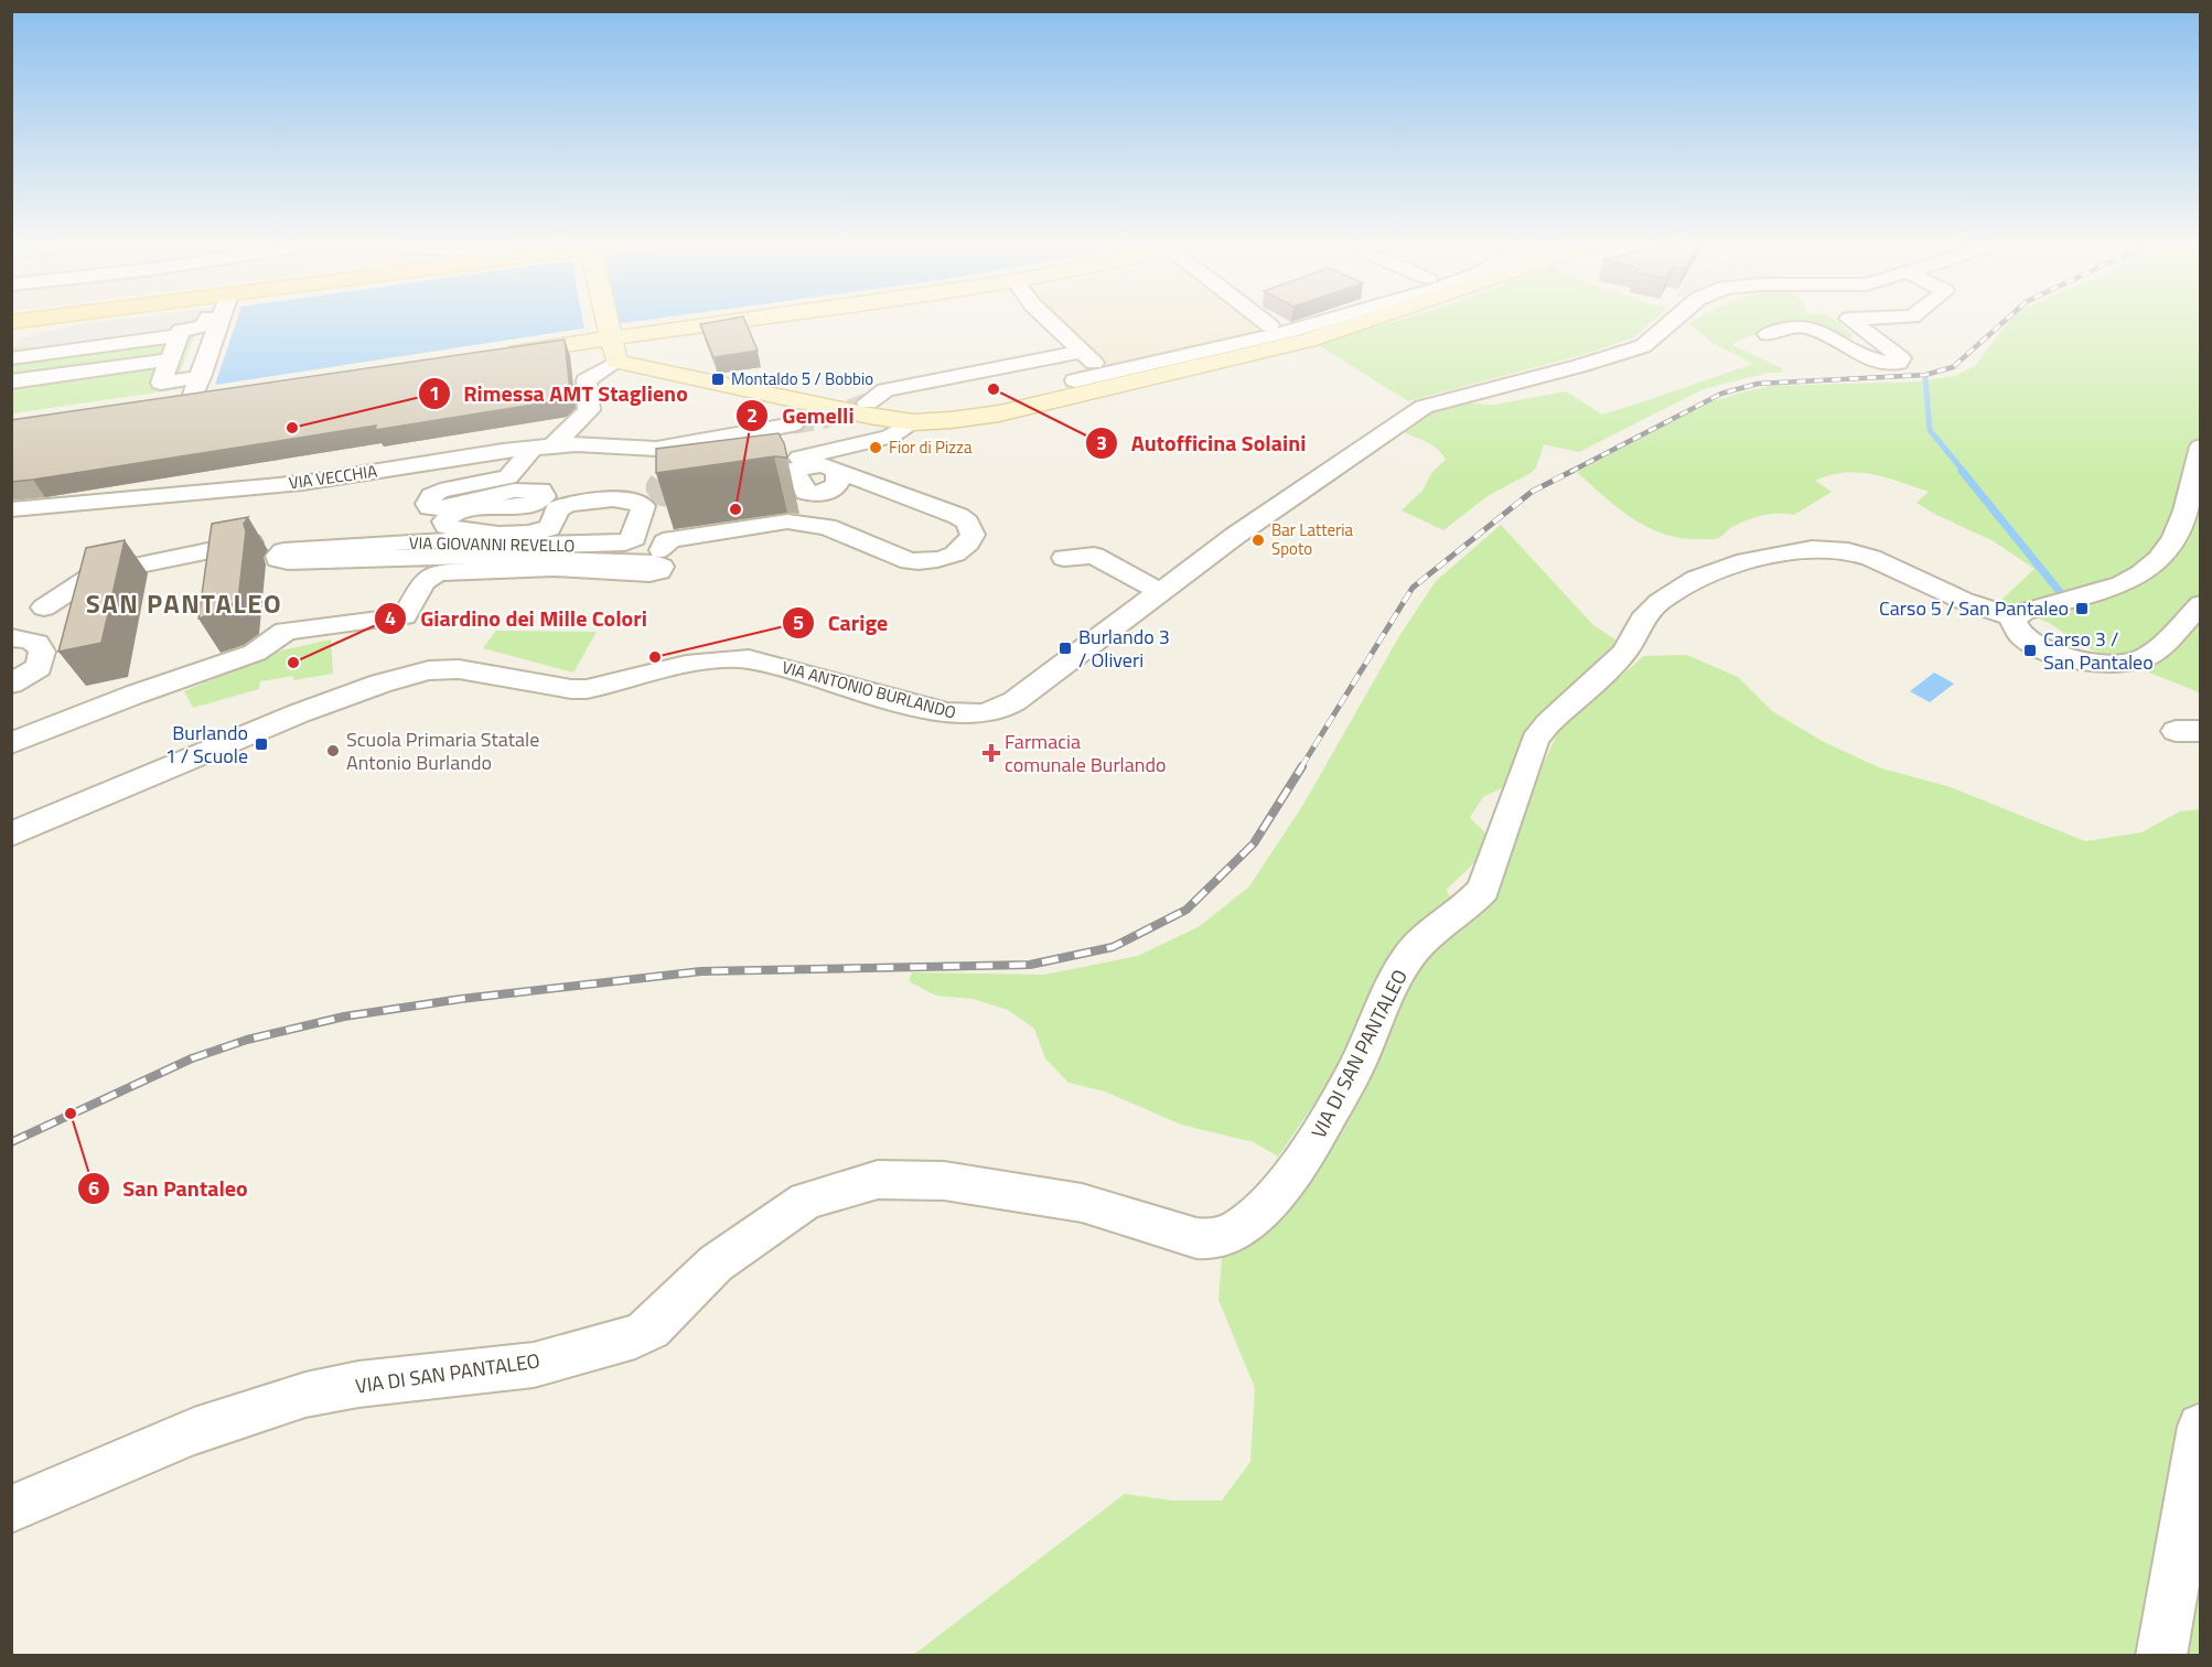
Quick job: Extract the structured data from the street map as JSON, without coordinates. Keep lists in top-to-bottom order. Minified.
{"streets":{"street":["VIA VECCHIA","VIA GIOVANNI REVELLO","VIA ANTONIO BURLANDO","VIA DI SAN PANTALEO"]},"crossings":[["VIA VECCHIA","VIA GIOVANNI REVELLO"]],"districts":["SAN PANTALEO"],"places":{"transit":["Montaldo 5 / Bobbio","Carso 5 / San Pantaleo","Burlando 3 / Oliveri","Carso 3 / San Pantaleo","Burlando 1 / Scuole"],"other":["Autofficina Solaini","Rimessa AMT Staglieno","Fior di Pizza","Gemelli","Bar Latteria Spoto","Carige","Giardino dei Mille Colori","Scuola Primaria Statale Antonio Burlando","San Pantaleo"],"health":["Farmacia comunale Burlando"]}}
